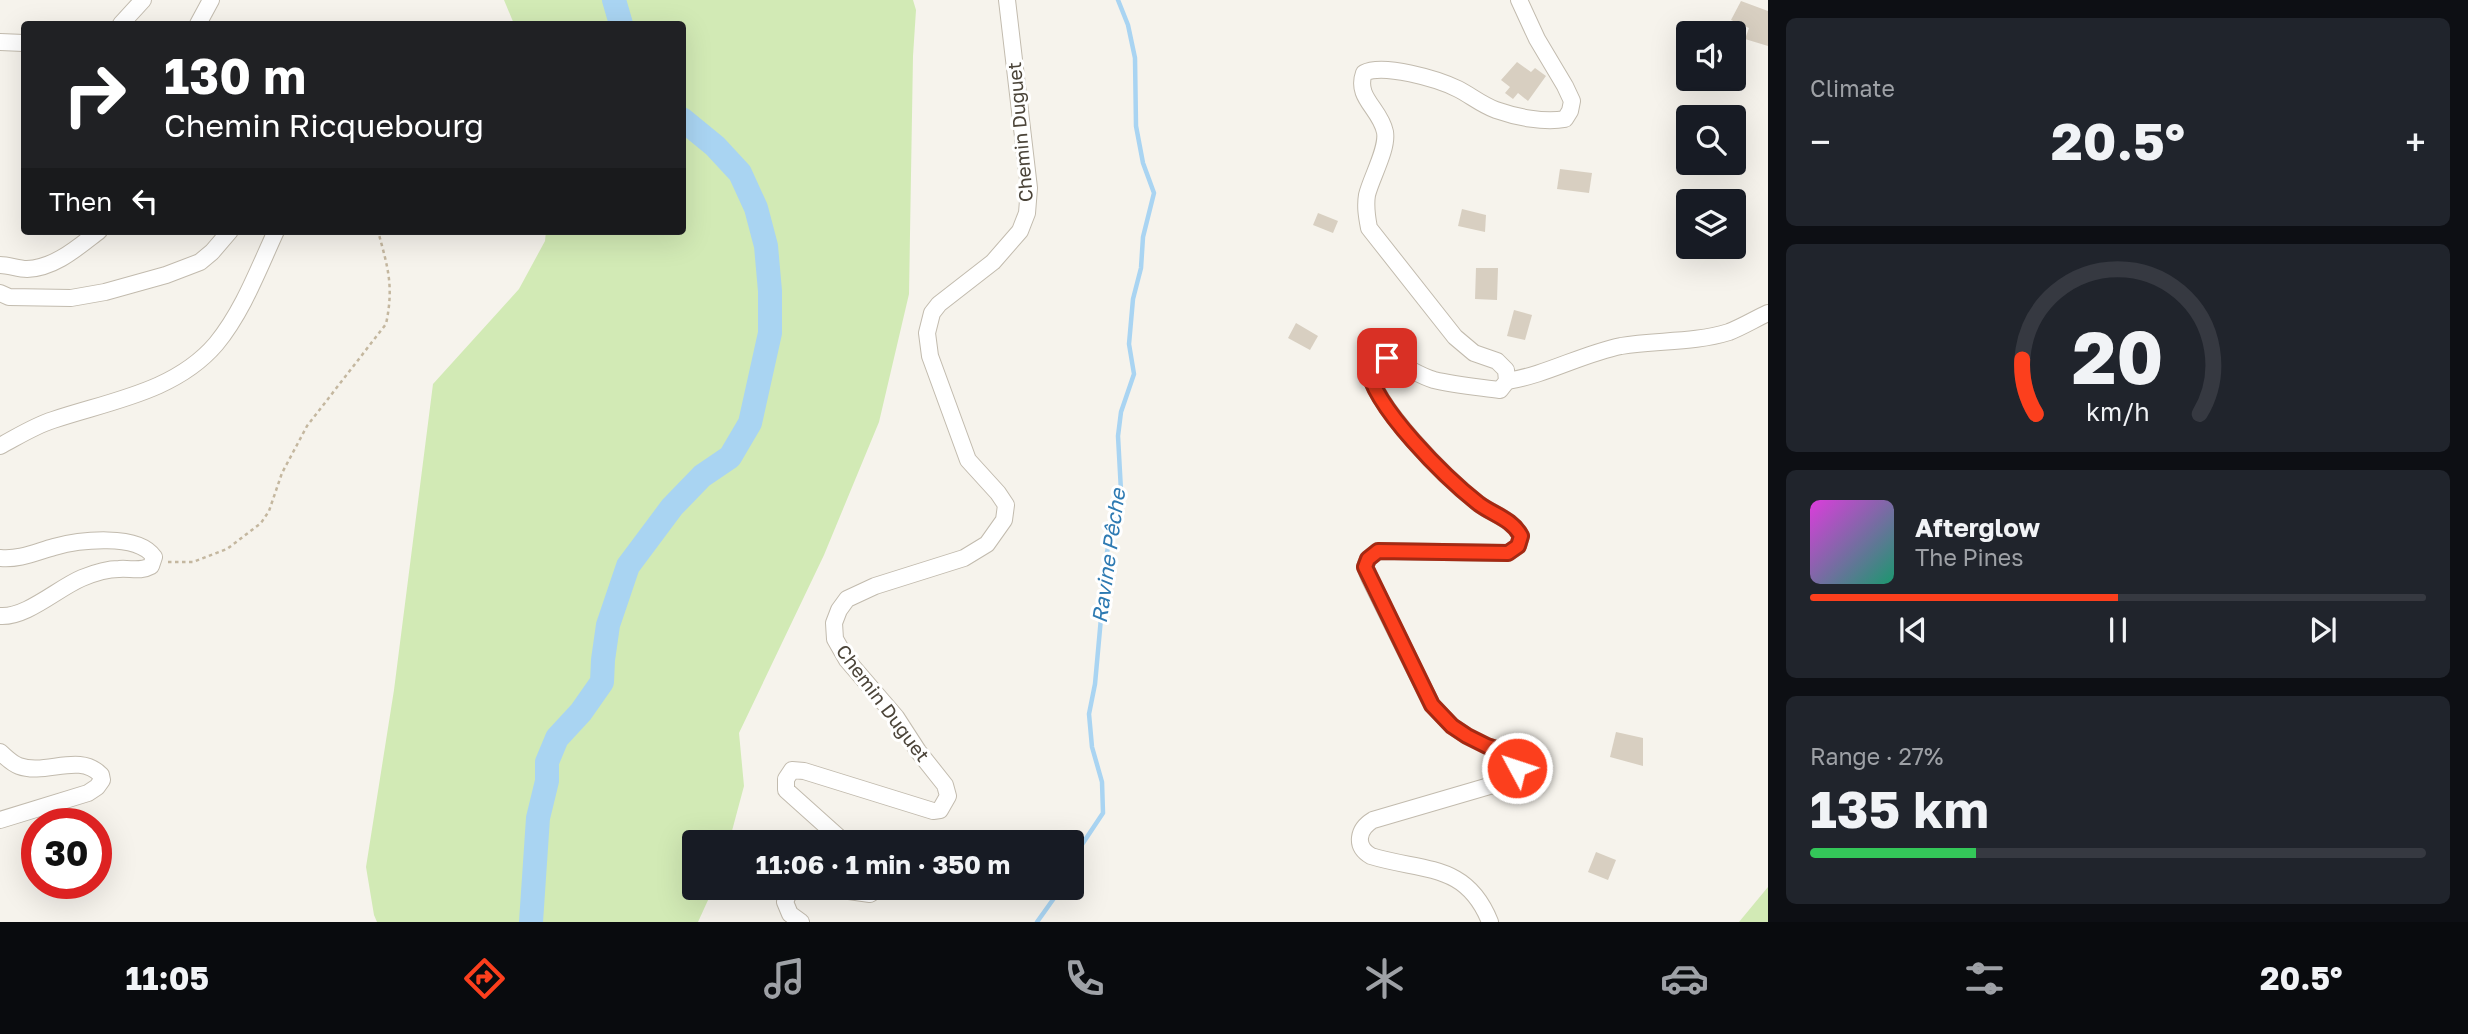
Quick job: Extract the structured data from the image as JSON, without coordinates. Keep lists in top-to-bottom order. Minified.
{"streets":{"street":["Chemin Duguet"]},"water":["Ravine Pêche"],"page":{"tile":["Climate",["Range · 27%","135 km"]],"turn":["130 m","Chemin Ricquebourg"],"heat":["−","20.5°","+"],"then":"Then","song":["Afterglow","The Pines"],"limit":"30","trip":"11:06 · 1 min · 350 m","tabs":["11:05","20.5°"],"gauge":["20","km/h"]}}
